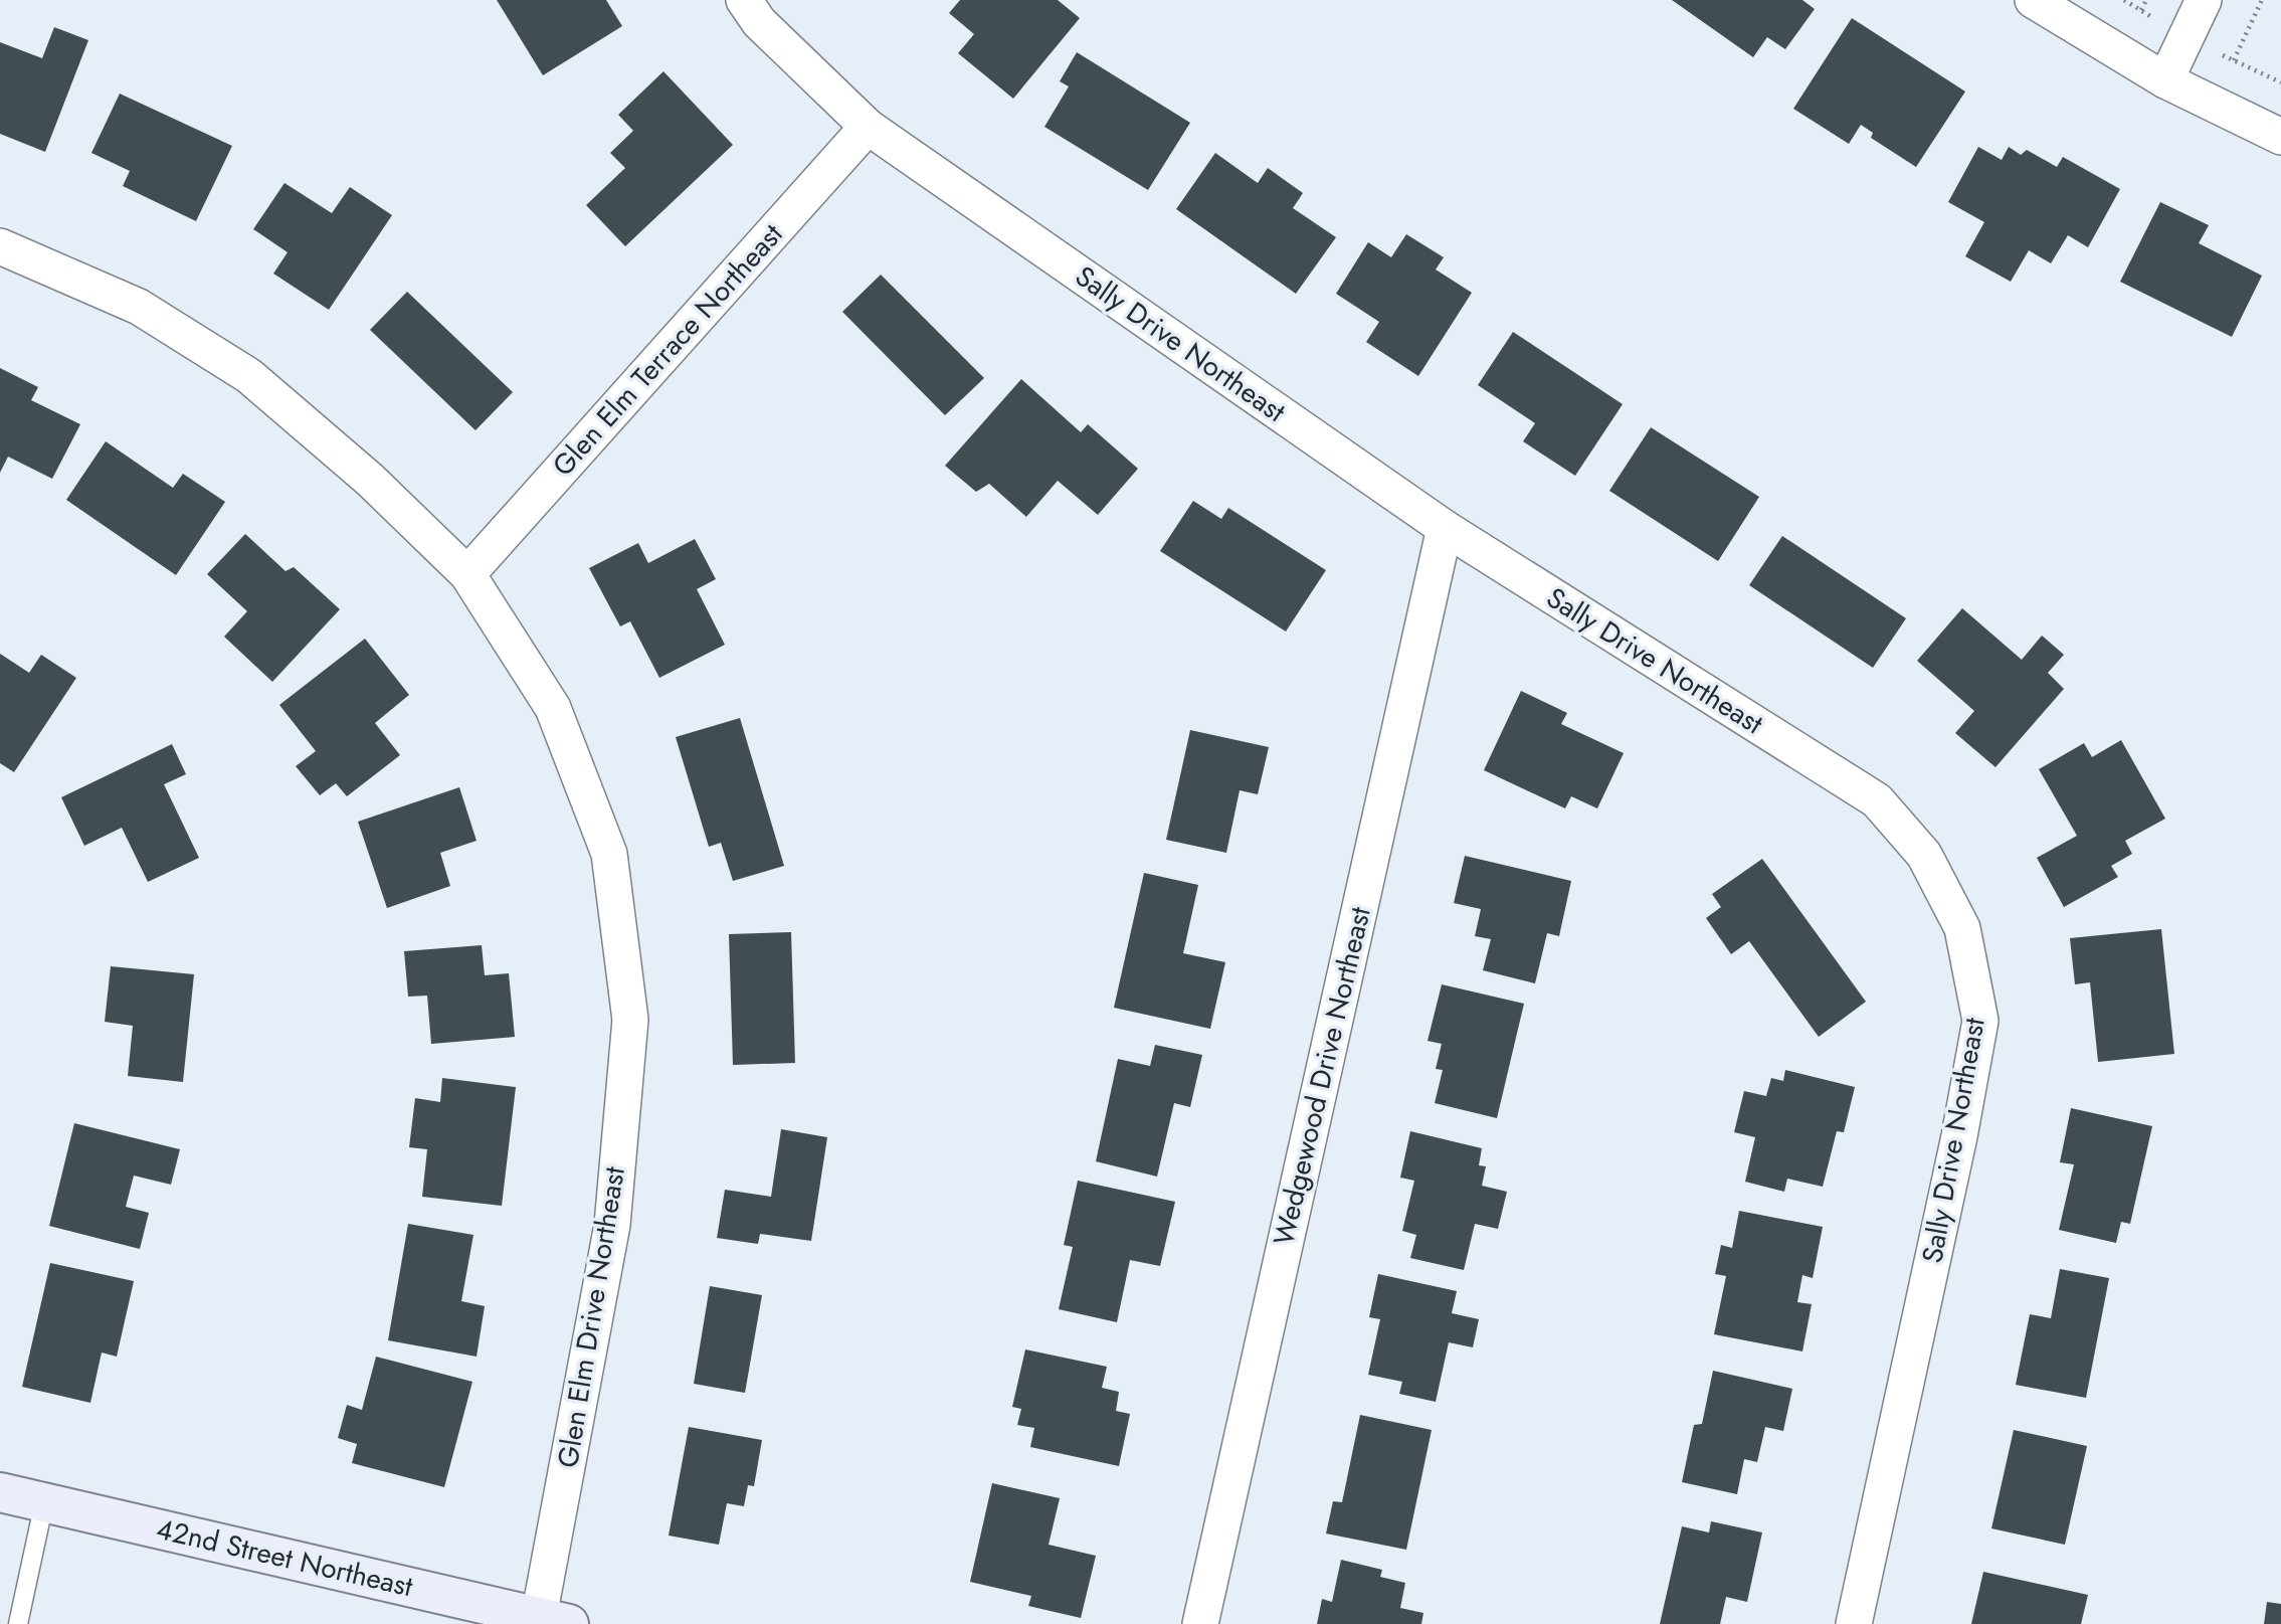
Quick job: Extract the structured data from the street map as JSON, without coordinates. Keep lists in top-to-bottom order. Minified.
{"streets":{"main road":["42nd Street Northeast"],"street":["Sally Drive Northeast","Glen Elm Terrace Northeast","Wedgewood Drive Northeast","Glen Elm Drive Northeast"]},"crossings":[["Sally Drive Northeast","Glen Elm Terrace Northeast"],["Sally Drive Northeast","Wedgewood Drive Northeast"],["Glen Elm Terrace Northeast","Glen Elm Drive Northeast"],["Glen Elm Drive Northeast","42nd Street Northeast"]]}
